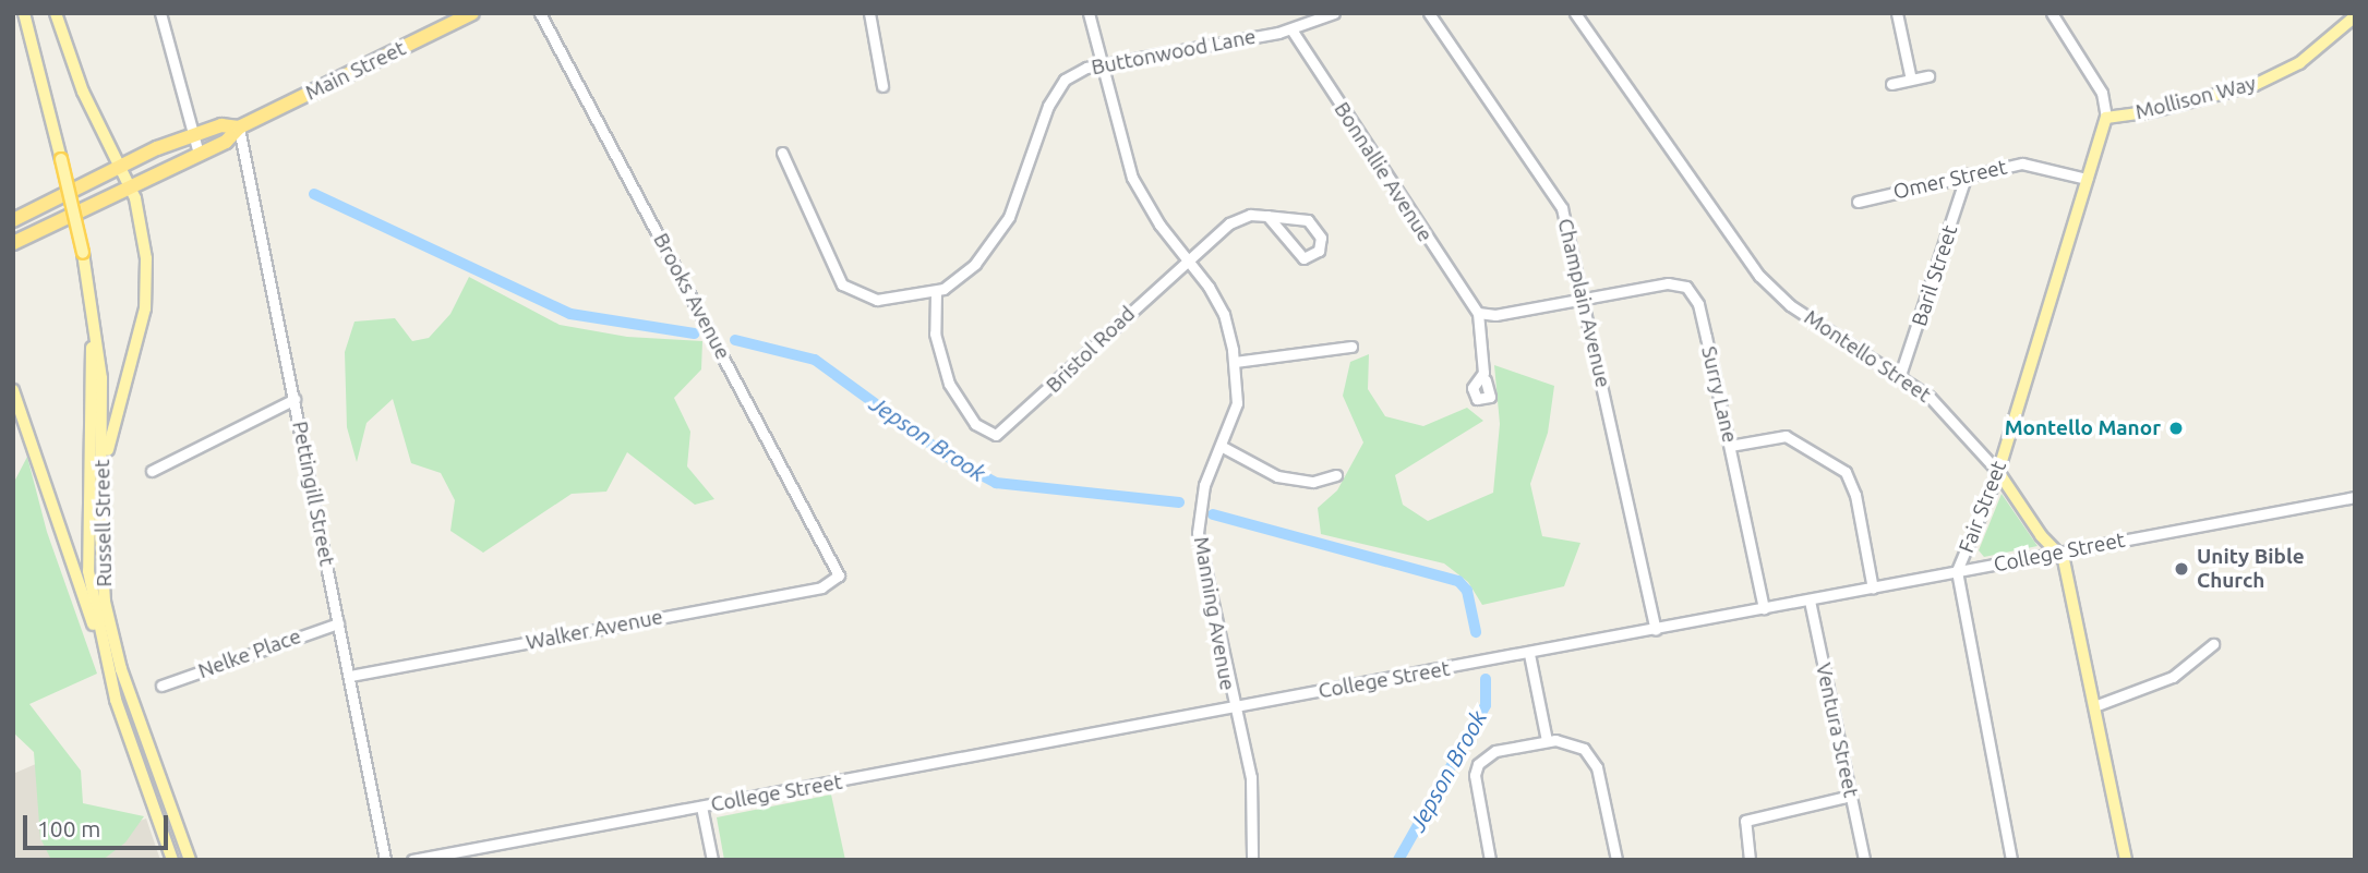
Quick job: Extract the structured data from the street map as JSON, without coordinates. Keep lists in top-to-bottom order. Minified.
{"streets":{"highway":["Main Street"],"main road":["Mollison Way","Montello Street","Fair Street","Russell Street"],"street":["Buttonwood Lane","Bonnallie Avenue","Omer Street","Baril Street","Brooks Avenue","Champlain Avenue","Bristol Road","Surry Lane","Pettingill Street","College Street","Manning Avenue","Walker Avenue","Nelke Place","Ventura Street"]},"crossings":[["Buttonwood Lane","Bonnallie Avenue"],["Buttonwood Lane","Bristol Road"],["Buttonwood Lane","Manning Avenue"],["Main Street","Pettingill Street"],["Mollison Way","Fair Street"],["Omer Street","Baril Street"],["Omer Street","Fair Street"],["Baril Street","Montello Street"],["Brooks Avenue","Walker Avenue"],["Champlain Avenue","Surry Lane"],["Champlain Avenue","College Street"],["Bristol Road","Manning Avenue"],["Montello Street","Fair Street"],["Montello Street","College Street"],["Surry Lane","College Street"],["Pettingill Street","Walker Avenue"],["Pettingill Street","Nelke Place"],["Fair Street","College Street"],["College Street","Manning Avenue"],["College Street","Ventura Street"]],"water":["Jepson Brook"],"places":["Montello Manor","Unity Bible Church"],"scale_bar":"100 m"}
